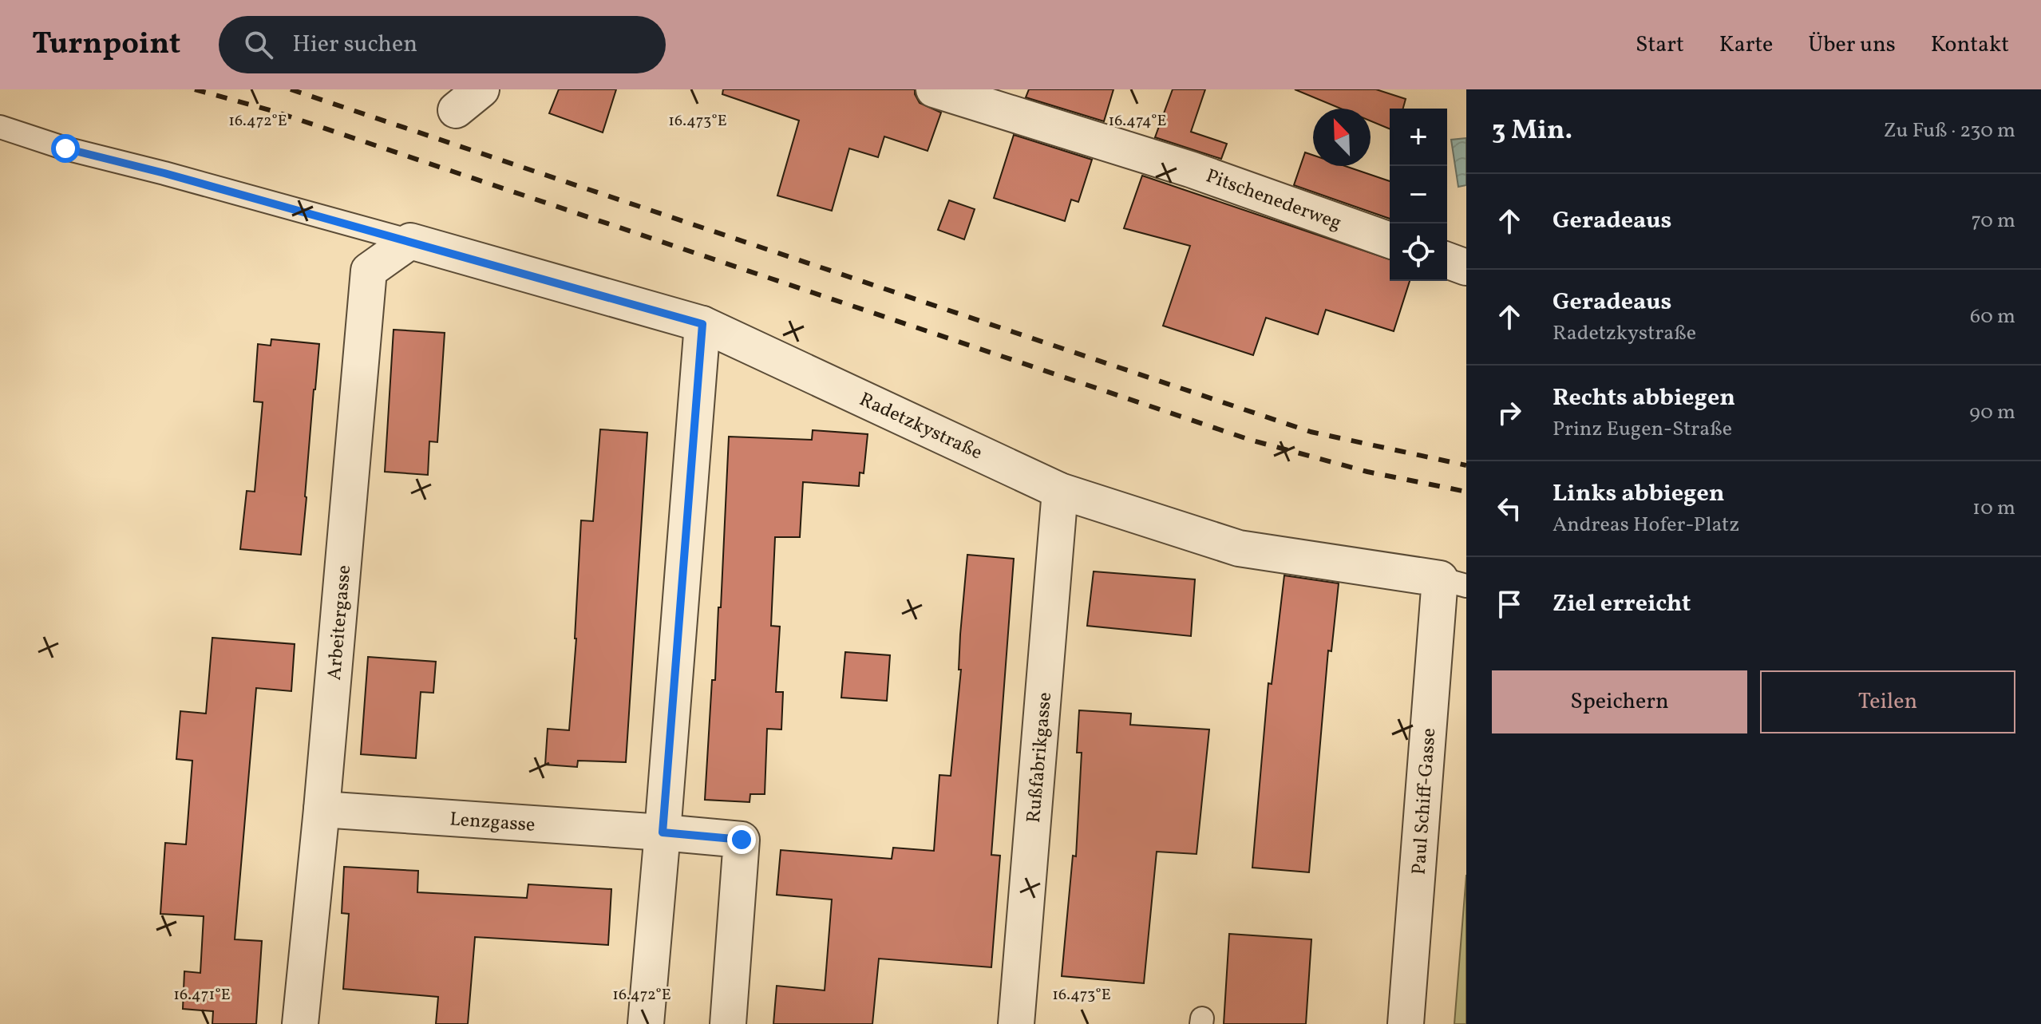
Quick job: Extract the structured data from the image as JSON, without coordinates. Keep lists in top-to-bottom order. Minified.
{"streets":{"street":["Pitschenederweg","Radetzkystraße","Arbeitergasse","Rußfabrikgasse","Paul Schiff-Gasse","Lenzgasse"]},"crossings":[["Radetzkystraße","Arbeitergasse"],["Radetzkystraße","Rußfabrikgasse"],["Radetzkystraße","Paul Schiff-Gasse"],["Arbeitergasse","Lenzgasse"]],"north":"top left","page":{"header":"Turnpoint","search":"Hier suchen","nav":["Start","Karte","Über uns","Kontakt"],"heading":["3 Min.","Zu Fuß · 230 m"],"map_buttons":["+","−"],"list":[["Geradeaus","70 m"],["Geradeaus","Radetzkystraße","60 m"],["Rechts abbiegen","Prinz Eugen-Straße","90 m"],["Links abbiegen","Andreas Hofer-Platz","10 m"],"Ziel erreicht"],"buttons":["Speichern","Teilen"]},"coordinates":["16.472°E","16.473°E","16.474°E","16.471°E"]}
